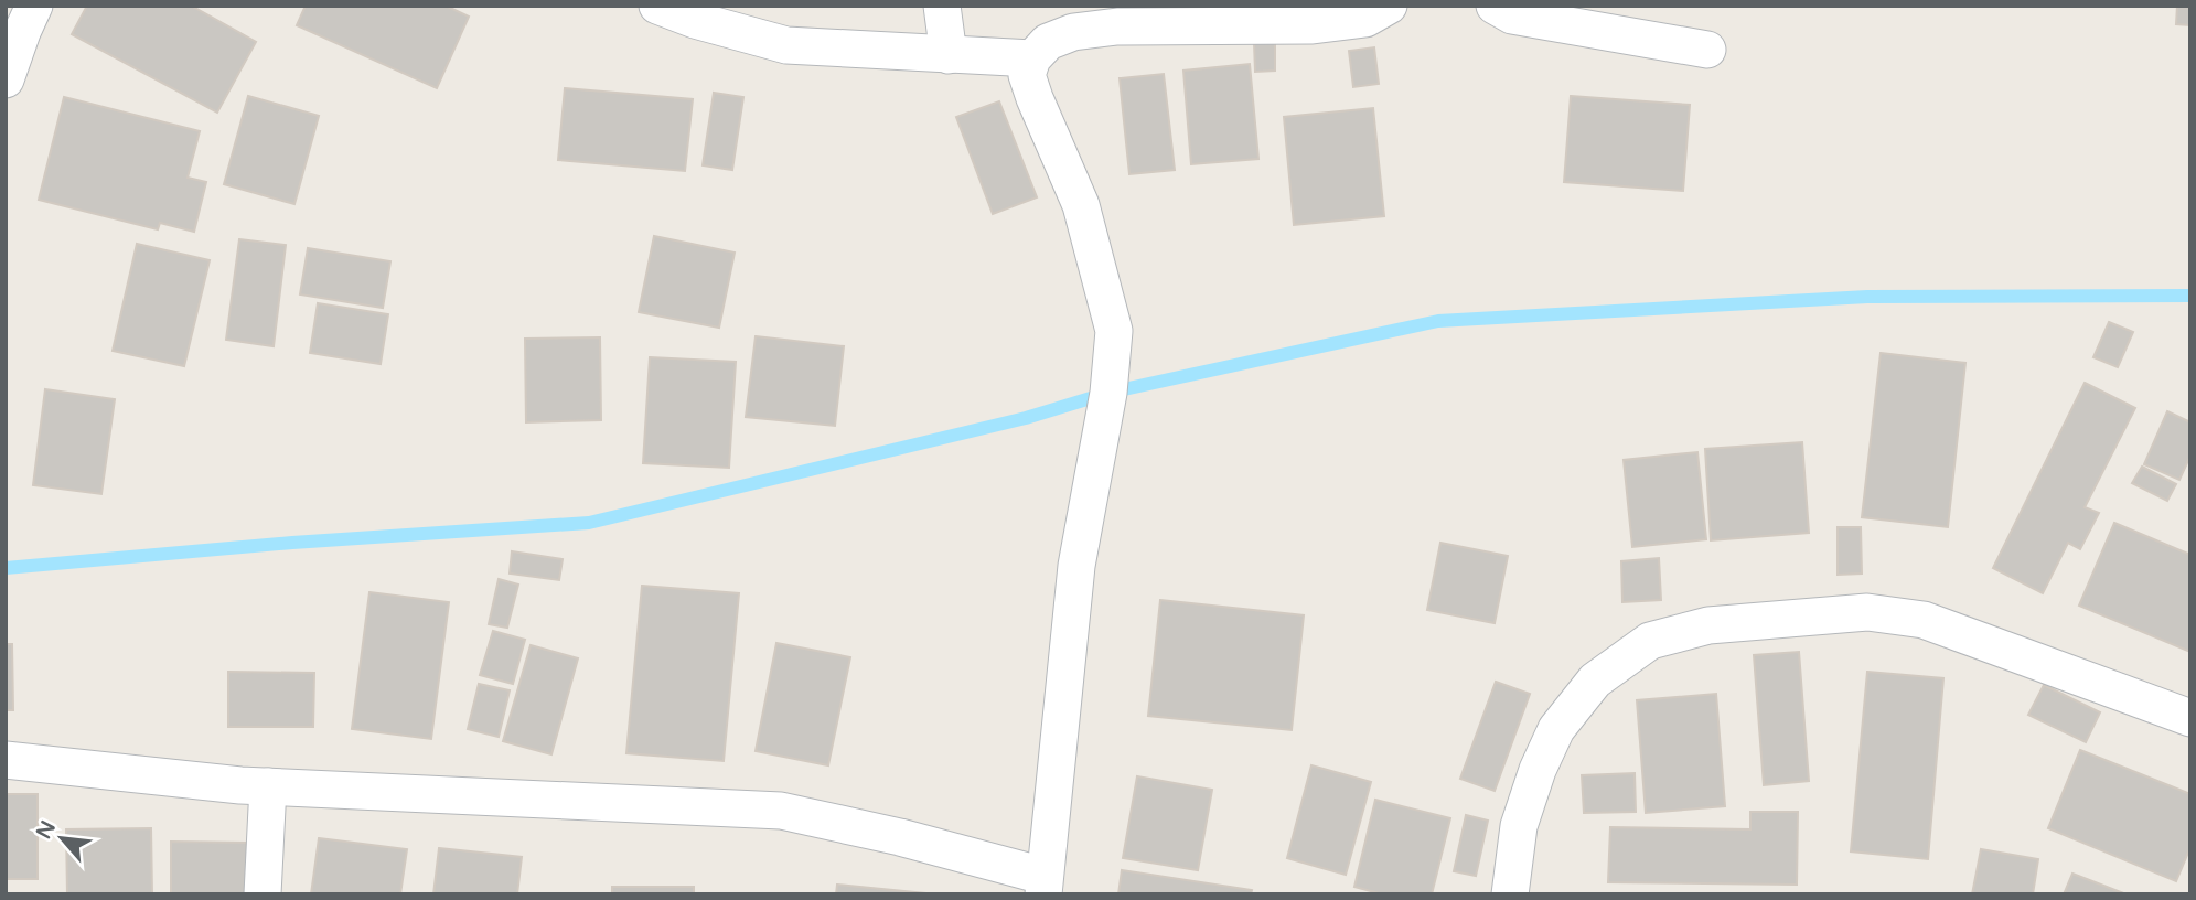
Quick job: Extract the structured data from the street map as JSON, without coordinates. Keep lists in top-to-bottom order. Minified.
{"north":"top left"}
